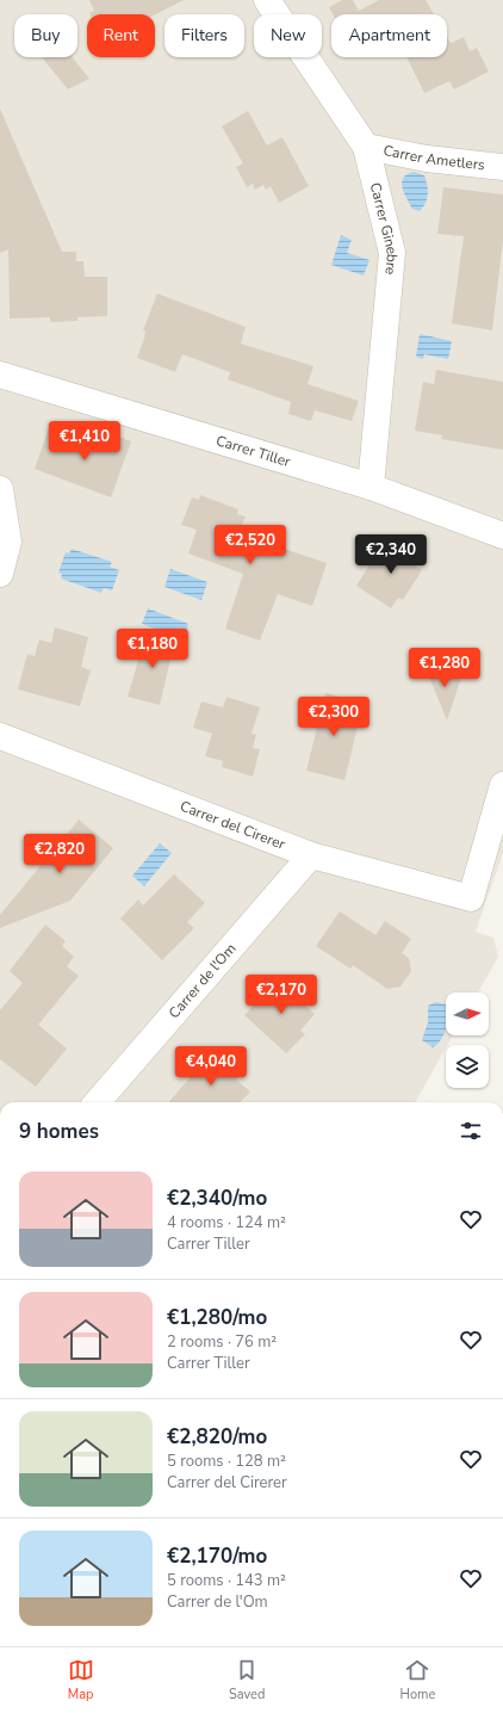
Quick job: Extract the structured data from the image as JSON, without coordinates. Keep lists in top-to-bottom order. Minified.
{"streets":{"street":["Carrer Ametlers","Carrer Ginebre","Carrer Tiller","Carrer del Cirerer","Carrer de l'Om"]},"crossings":[["Carrer Ametlers","Carrer Ginebre"],["Carrer Ginebre","Carrer Tiller"],["Carrer del Cirerer","Carrer de l'Om"]],"north":"right","page":{"chip":["Buy","Rent","Filters","New","Apartment"],"price":["€1,410","€2,520","€2,340","€1,180","€1,280","€2,300","€2,820","€2,170","€4,040"],"heading":"9 homes","list":[{"name":"€2,340/mo","note":"4 rooms · 124 m² · Carrer Tiller"},{"name":"€1,280/mo","note":"2 rooms · 76 m² · Carrer Tiller"},{"name":"€2,820/mo","note":"5 rooms · 128 m² · Carrer del Cirerer"},{"name":"€2,170/mo","note":"5 rooms · 143 m² · Carrer de l'Om"}],"tabs":["Map","Saved","Home"]}}
